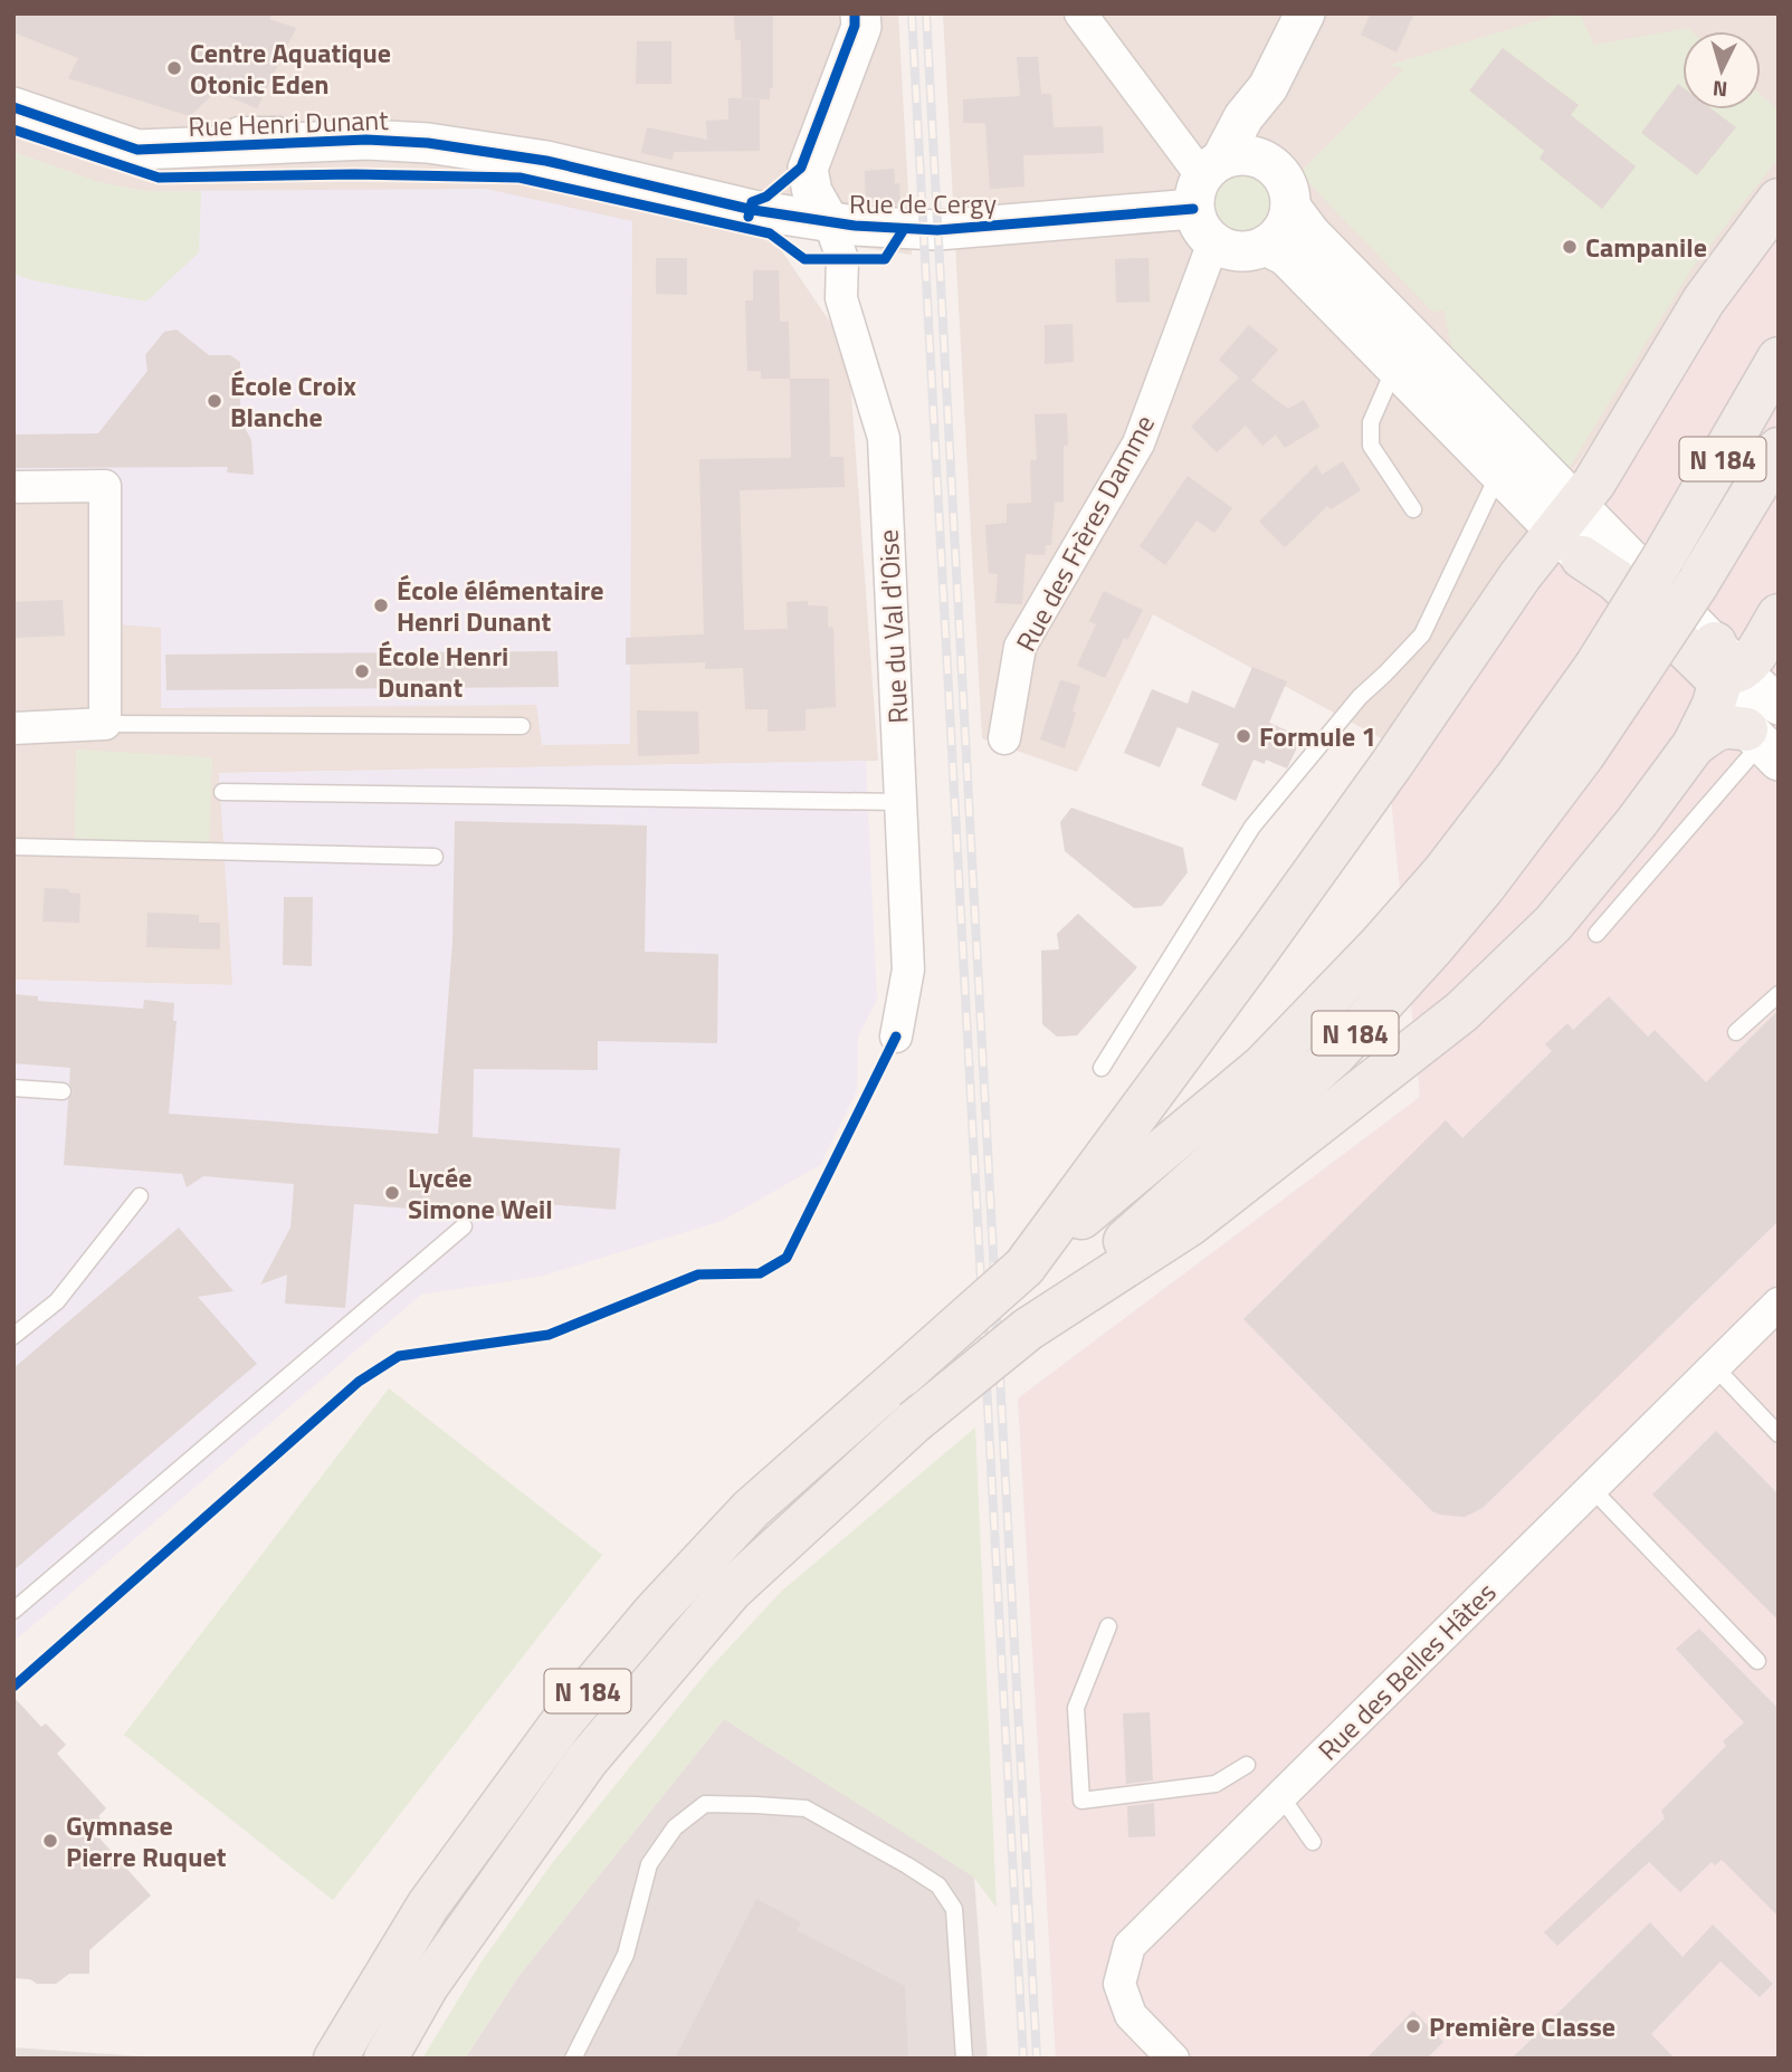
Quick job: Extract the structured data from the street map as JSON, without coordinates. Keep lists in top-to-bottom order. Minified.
{"streets":{"main road":["N 184"],"street":["Rue Henri Dunant","Rue de Cergy","Rue des Frères Damme","Rue du Val d'Oise","Rue des Belles Hâtes"]},"crossings":[["Rue Henri Dunant","Rue de Cergy"],["Rue Henri Dunant","Rue du Val d'Oise"],["Rue de Cergy","Rue des Frères Damme"],["Rue de Cergy","Rue du Val d'Oise"]],"places":["Centre Aquatique Otonic Eden","Campanile","École Croix Blanche","École élémentaire Henri Dunant","École Henri Dunant","Formule 1","Lycée Simone Weil","Gymnase Pierre Ruquet","Première Classe"],"north":"bottom"}
